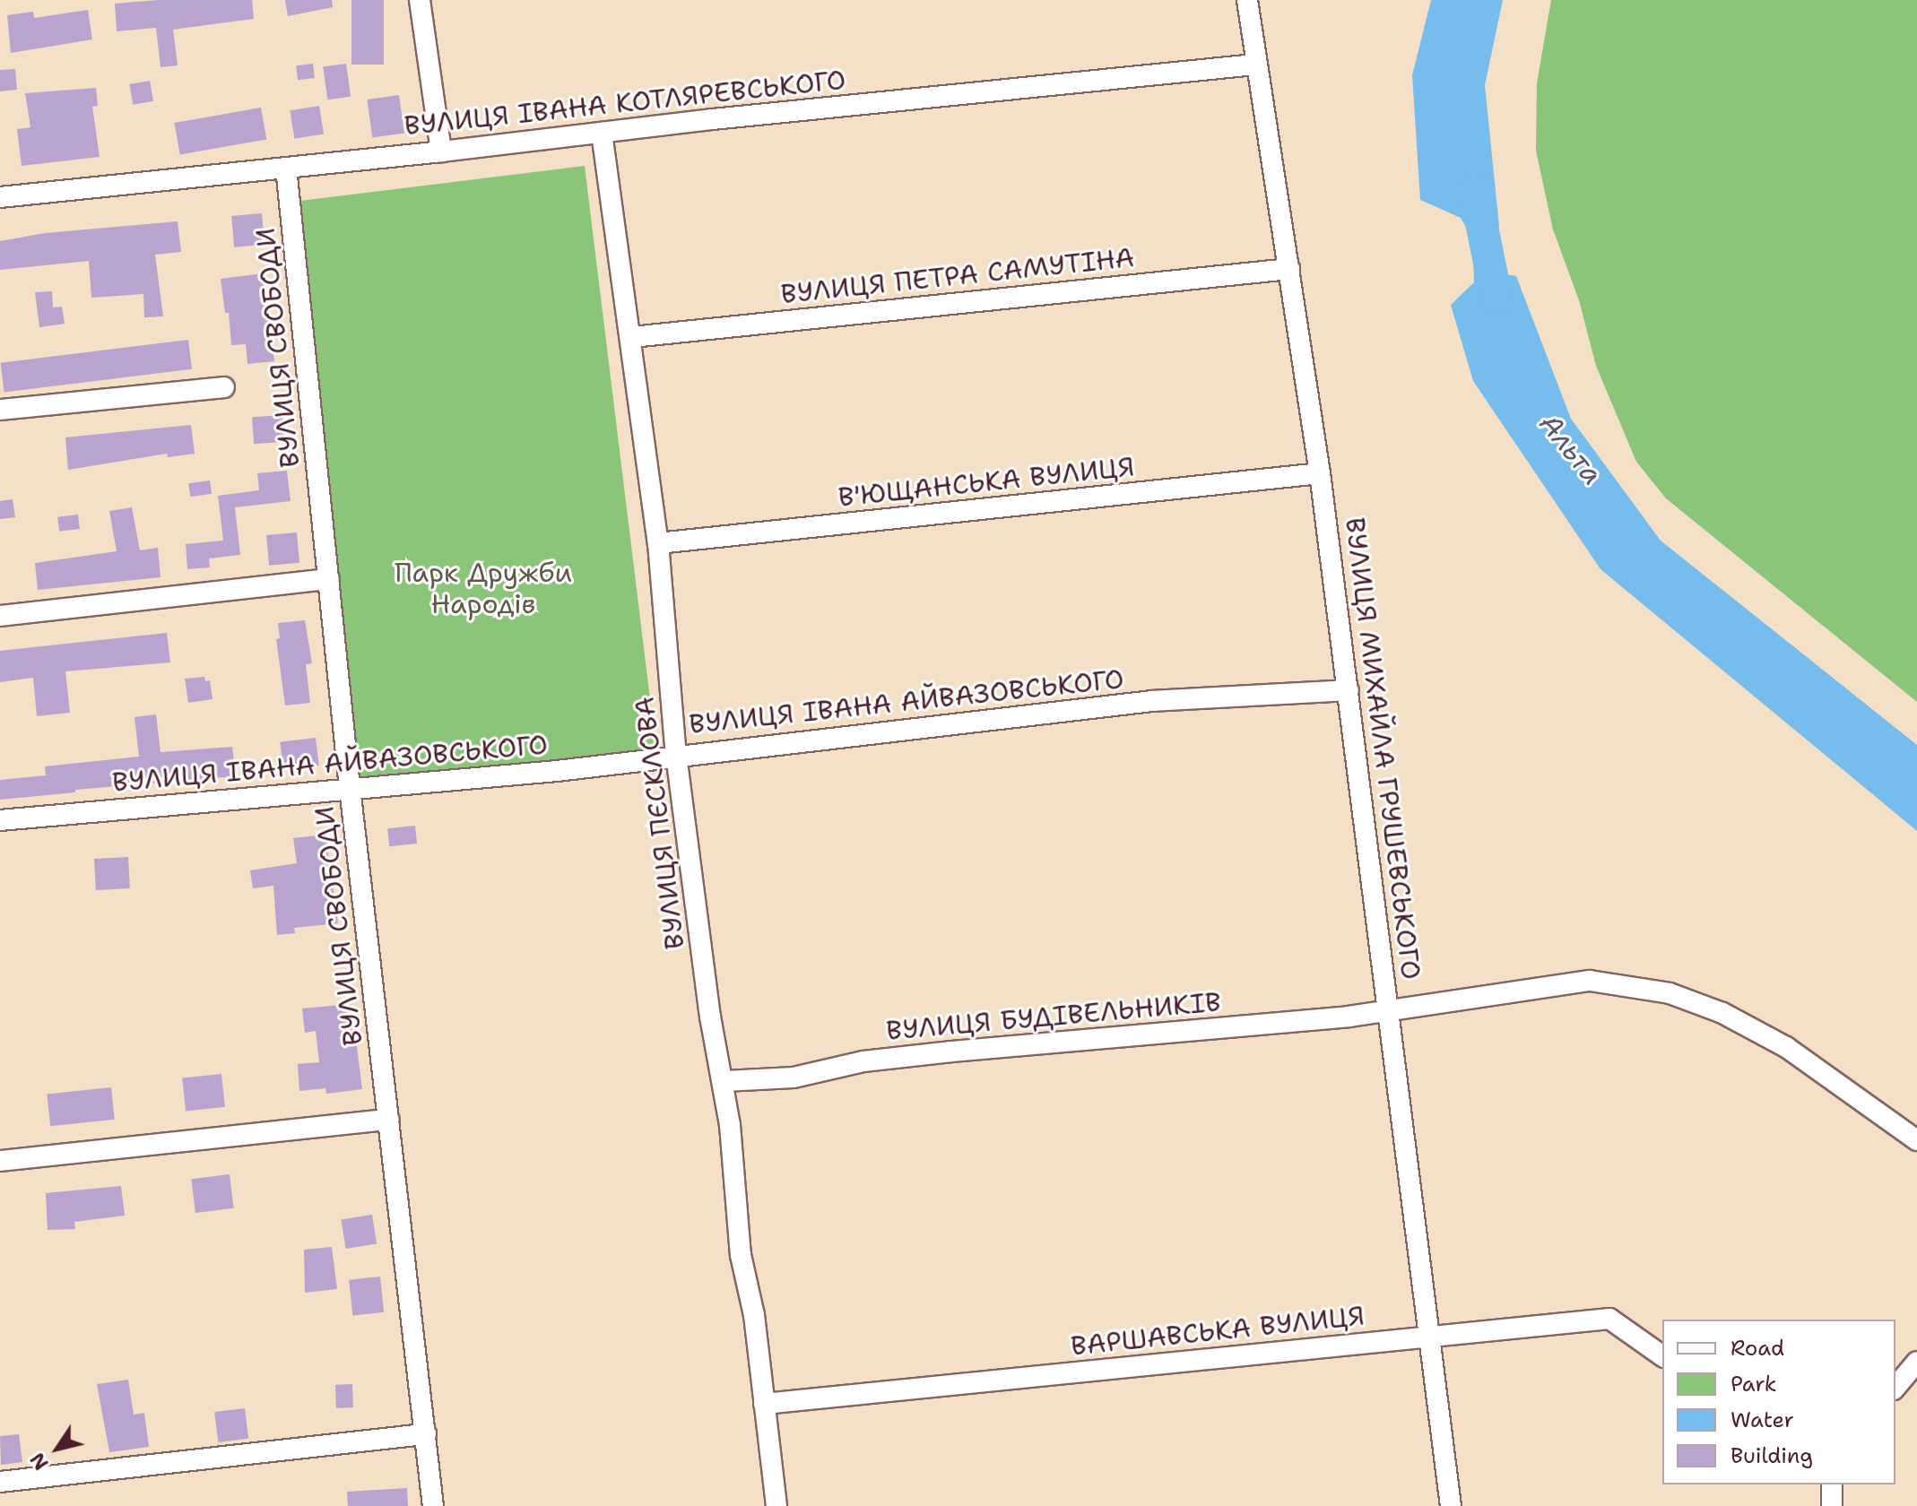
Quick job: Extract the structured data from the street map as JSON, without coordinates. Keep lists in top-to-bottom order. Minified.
{"streets":{"street":["ВУЛИЦЯ ІВАНА КОТЛЯРЕВСЬКОГО","ВУЛИЦЯ ПЕТРА САМУТІНА","ВУЛИЦЯ СВОБОДИ","В'ЮЩАНСЬКА ВУЛИЦЯ","ВУЛИЦЯ ІВАНА АЙВАЗОВСЬКОГО","ВУЛИЦЯ МИХАЙЛА ГРУШЕВСЬКОГО","ВУЛИЦЯ ПЄСКЛОВА","ВУЛИЦЯ БУДІВЕЛЬНИКІВ","ВАРШАВСЬКА ВУЛИЦЯ"]},"crossings":[["ВУЛИЦЯ ІВАНА КОТЛЯРЕВСЬКОГО","ВУЛИЦЯ СВОБОДИ"],["ВУЛИЦЯ ІВАНА КОТЛЯРЕВСЬКОГО","ВУЛИЦЯ МИХАЙЛА ГРУШЕВСЬКОГО"],["ВУЛИЦЯ ІВАНА КОТЛЯРЕВСЬКОГО","ВУЛИЦЯ ПЄСКЛОВА"],["ВУЛИЦЯ ПЕТРА САМУТІНА","ВУЛИЦЯ МИХАЙЛА ГРУШЕВСЬКОГО"],["ВУЛИЦЯ ПЕТРА САМУТІНА","ВУЛИЦЯ ПЄСКЛОВА"],["ВУЛИЦЯ СВОБОДИ","ВУЛИЦЯ ІВАНА АЙВАЗОВСЬКОГО"],["В'ЮЩАНСЬКА ВУЛИЦЯ","ВУЛИЦЯ МИХАЙЛА ГРУШЕВСЬКОГО"],["В'ЮЩАНСЬКА ВУЛИЦЯ","ВУЛИЦЯ ПЄСКЛОВА"],["ВУЛИЦЯ ІВАНА АЙВАЗОВСЬКОГО","ВУЛИЦЯ МИХАЙЛА ГРУШЕВСЬКОГО"],["ВУЛИЦЯ ІВАНА АЙВАЗОВСЬКОГО","ВУЛИЦЯ ПЄСКЛОВА"],["ВУЛИЦЯ МИХАЙЛА ГРУШЕВСЬКОГО","ВУЛИЦЯ БУДІВЕЛЬНИКІВ"],["ВУЛИЦЯ МИХАЙЛА ГРУШЕВСЬКОГО","ВАРШАВСЬКА ВУЛИЦЯ"],["ВУЛИЦЯ ПЄСКЛОВА","ВУЛИЦЯ БУДІВЕЛЬНИКІВ"],["ВУЛИЦЯ ПЄСКЛОВА","ВАРШАВСЬКА ВУЛИЦЯ"]],"water":["Альта"],"parks":["Парк Дружби Народів"],"legend":["Road","Park","Water","Building"],"north":"bottom left"}
